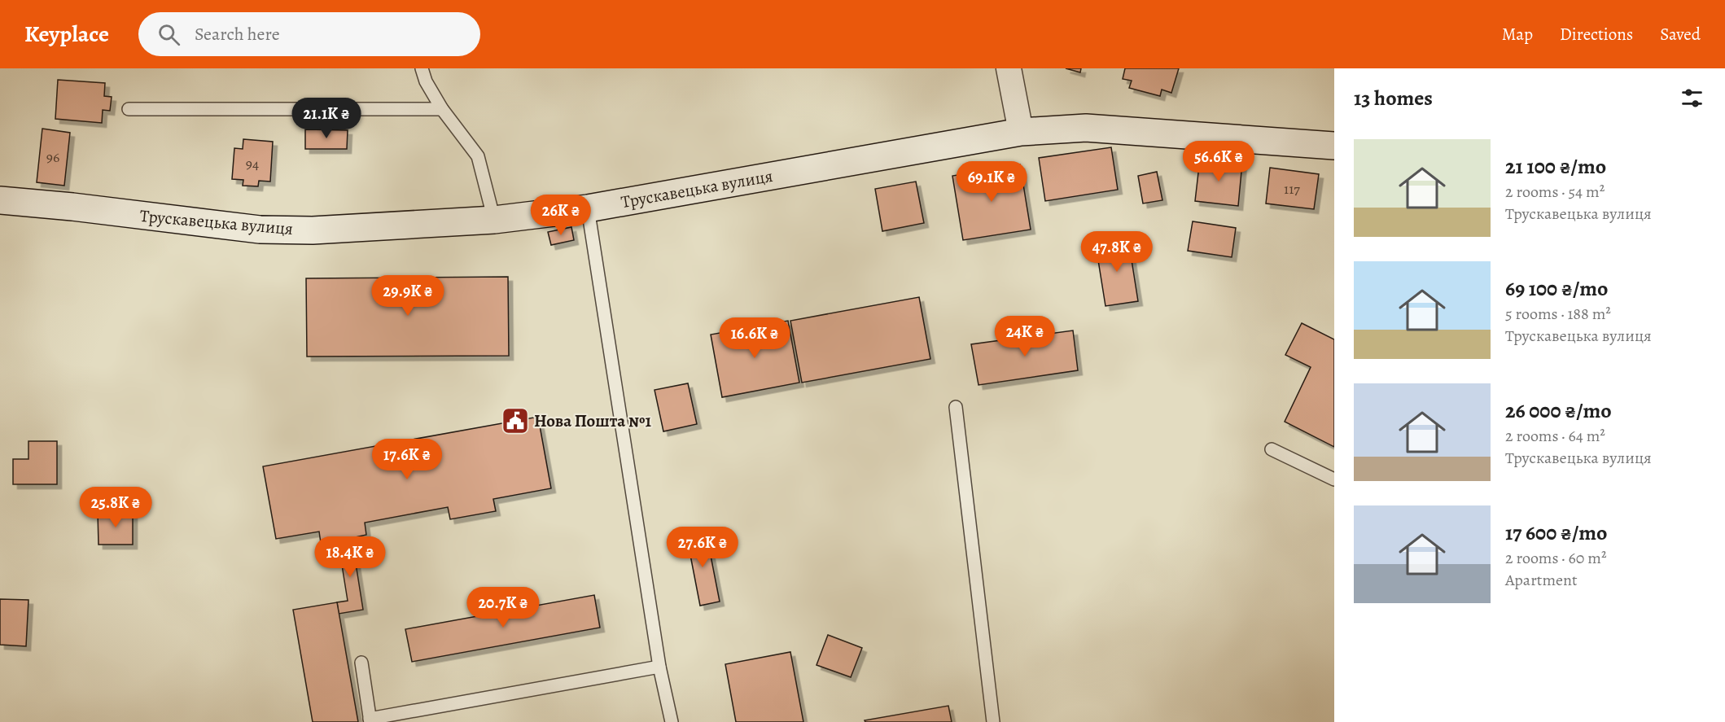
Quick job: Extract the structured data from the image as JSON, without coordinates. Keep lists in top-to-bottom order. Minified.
{"streets":{"main road":["Трускавецька вулиця"]},"places":{"public building":["Нова Пошта №1"]},"house_numbers":["96","94","117"],"page":{"header":"Keyplace","search":"Search here","nav":["Map","Directions","Saved"],"heading":"13 homes","price":["21.1K ₴","56.6K ₴","69.1K ₴","26K ₴","47.8K ₴","29.9K ₴","24K ₴","16.6K ₴","17.6K ₴","25.8K ₴","27.6K ₴","18.4K ₴","20.7K ₴"],"list":[{"name":"21 100 ₴/mo","note":"2 rooms · 54 m² · Трускавецька вулиця"},{"name":"69 100 ₴/mo","note":"5 rooms · 188 m² · Трускавецька вулиця"},{"name":"26 000 ₴/mo","note":"2 rooms · 64 m² · Трускавецька вулиця"},{"name":"17 600 ₴/mo","note":"2 rooms · 60 m² · Apartment"}]}}
